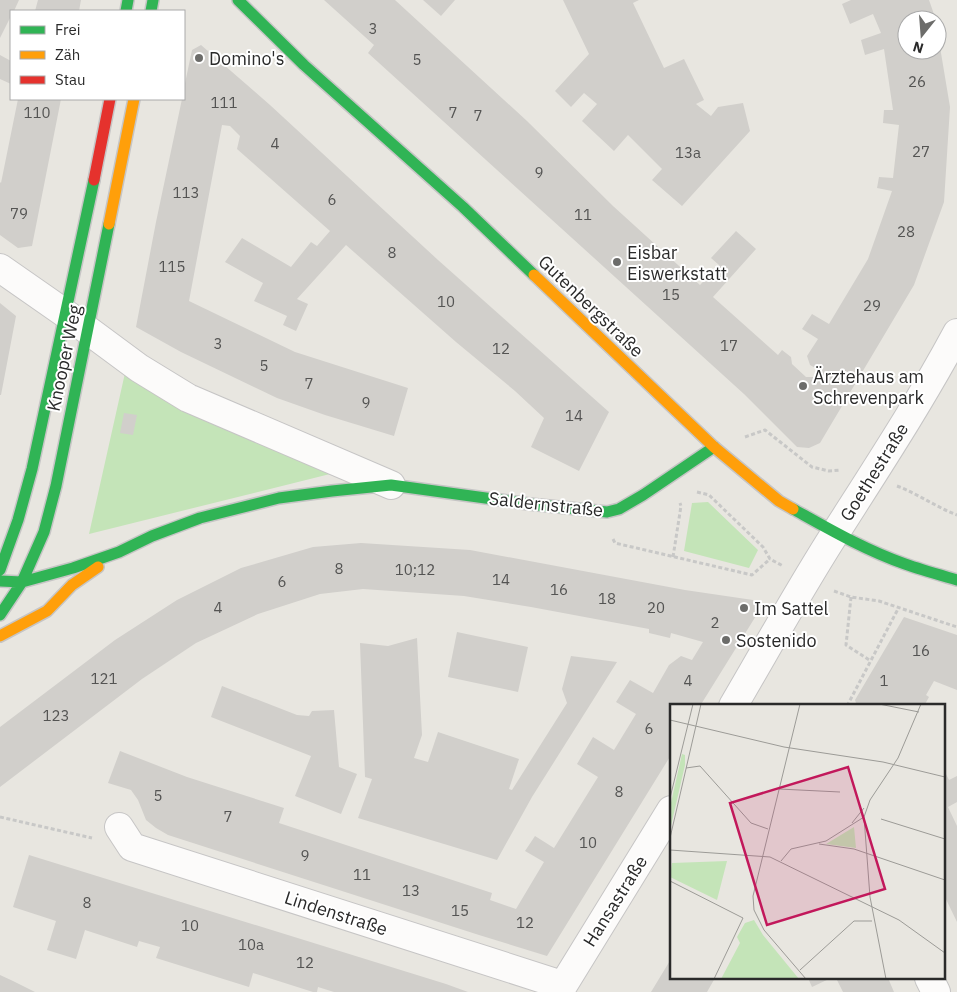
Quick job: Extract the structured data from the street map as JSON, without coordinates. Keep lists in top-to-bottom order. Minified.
{"streets":{"main road":["Gutenbergstraße","Knooper Weg","Saldernstraße"],"street":["Goethestraße","Hansastraße","Lindenstraße"]},"crossings":[["Gutenbergstraße","Goethestraße"],["Gutenbergstraße","Saldernstraße"],["Knooper Weg","Saldernstraße"],["Hansastraße","Lindenstraße"]],"places":["Domino's","Eisbar Eiswerkstatt","Ärztehaus am Schrevenpark","Im Sattel","Sostenido"],"house_numbers":["3","5","26","111","110","7","7","4","27","13a","9","113","6","79","11","28","8","115","15","10","29","3","17","12","5","7","9","14","8","10;12","14","6","16","18","4","20","2","16","121","4","1","123","6","8","5","7","10","9","11","13","8","15","12","10","10a","12"],"legend":["Frei","Zäh","Stau"],"north":"bottom"}
